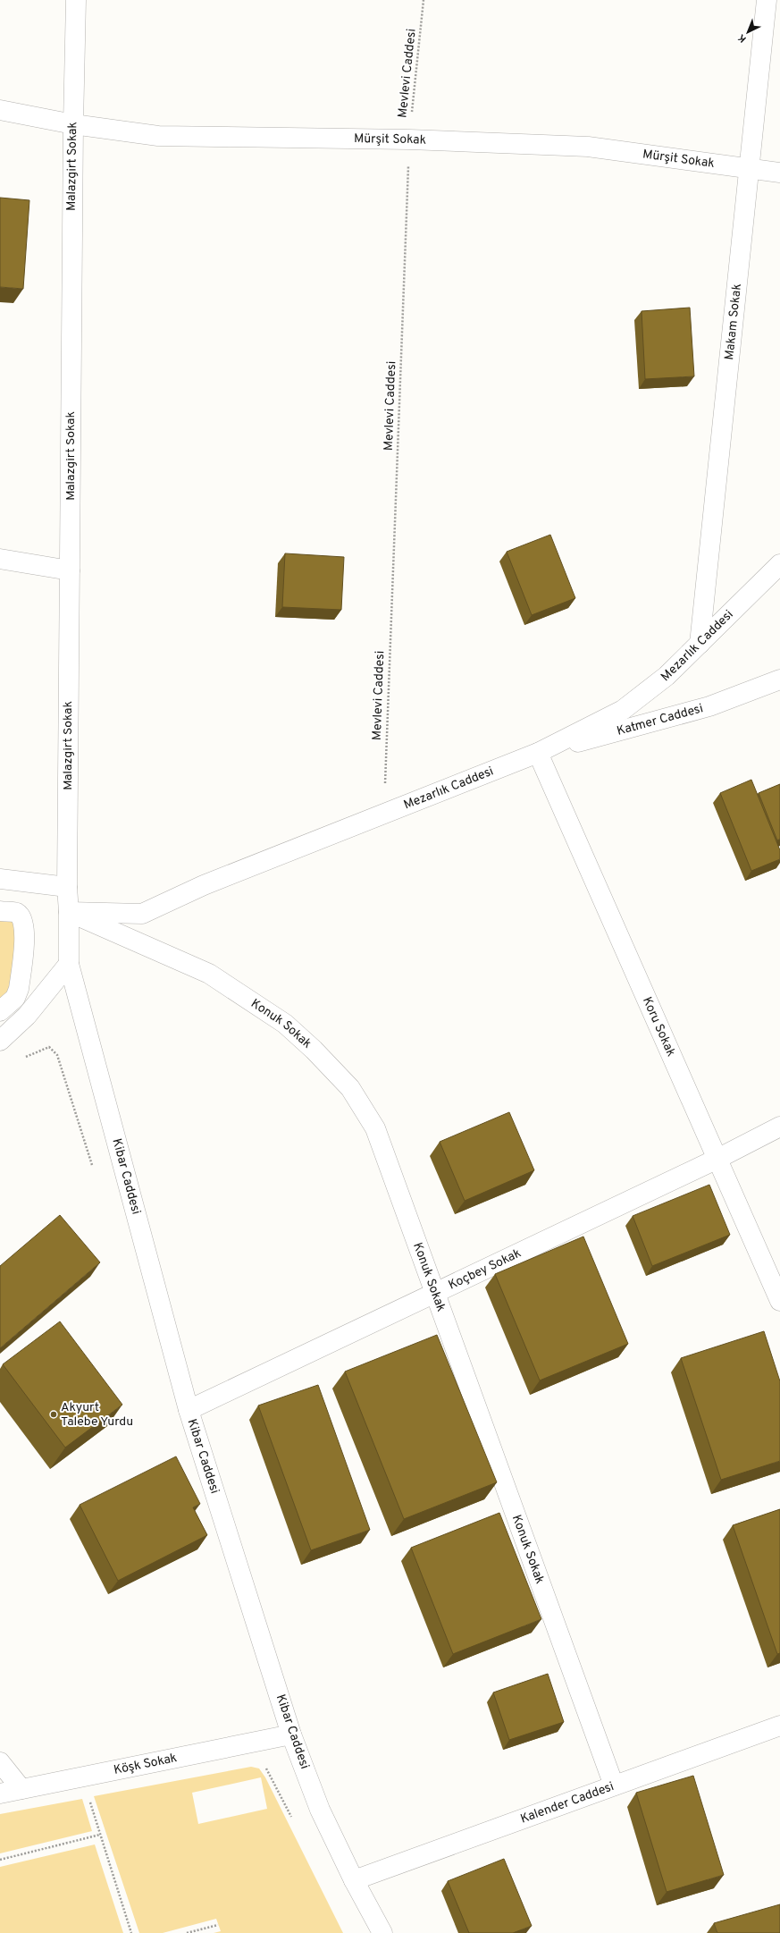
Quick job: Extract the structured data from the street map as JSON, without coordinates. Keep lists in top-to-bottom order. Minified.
{"streets":{"street":["Mürşit Sokak","Malazgirt Sokak","Makam Sokak","Mezarlık Caddesi","Katmer Caddesi","Konuk Sokak","Koru Sokak","Kibar Caddesi","Koçbey Sokak","Köşk Sokak","Kalender Caddesi"],"path":["Mevlevi Caddesi"]},"crossings":[["Mevlevi Caddesi","Mürşit Sokak"],["Mevlevi Caddesi","Mezarlık Caddesi"],["Mürşit Sokak","Malazgirt Sokak"],["Mürşit Sokak","Makam Sokak"],["Malazgirt Sokak","Mezarlık Caddesi"],["Malazgirt Sokak","Konuk Sokak"],["Malazgirt Sokak","Kibar Caddesi"],["Makam Sokak","Mezarlık Caddesi"],["Mezarlık Caddesi","Katmer Caddesi"],["Mezarlık Caddesi","Konuk Sokak"],["Mezarlık Caddesi","Koru Sokak"],["Mezarlık Caddesi","Kibar Caddesi"],["Katmer Caddesi","Koru Sokak"],["Konuk Sokak","Kibar Caddesi"],["Konuk Sokak","Koçbey Sokak"],["Konuk Sokak","Kalender Caddesi"],["Koru Sokak","Koçbey Sokak"],["Kibar Caddesi","Koçbey Sokak"],["Kibar Caddesi","Köşk Sokak"],["Kibar Caddesi","Kalender Caddesi"]],"places":["Akyurt Talebe Yurdu"],"north":"bottom left"}
